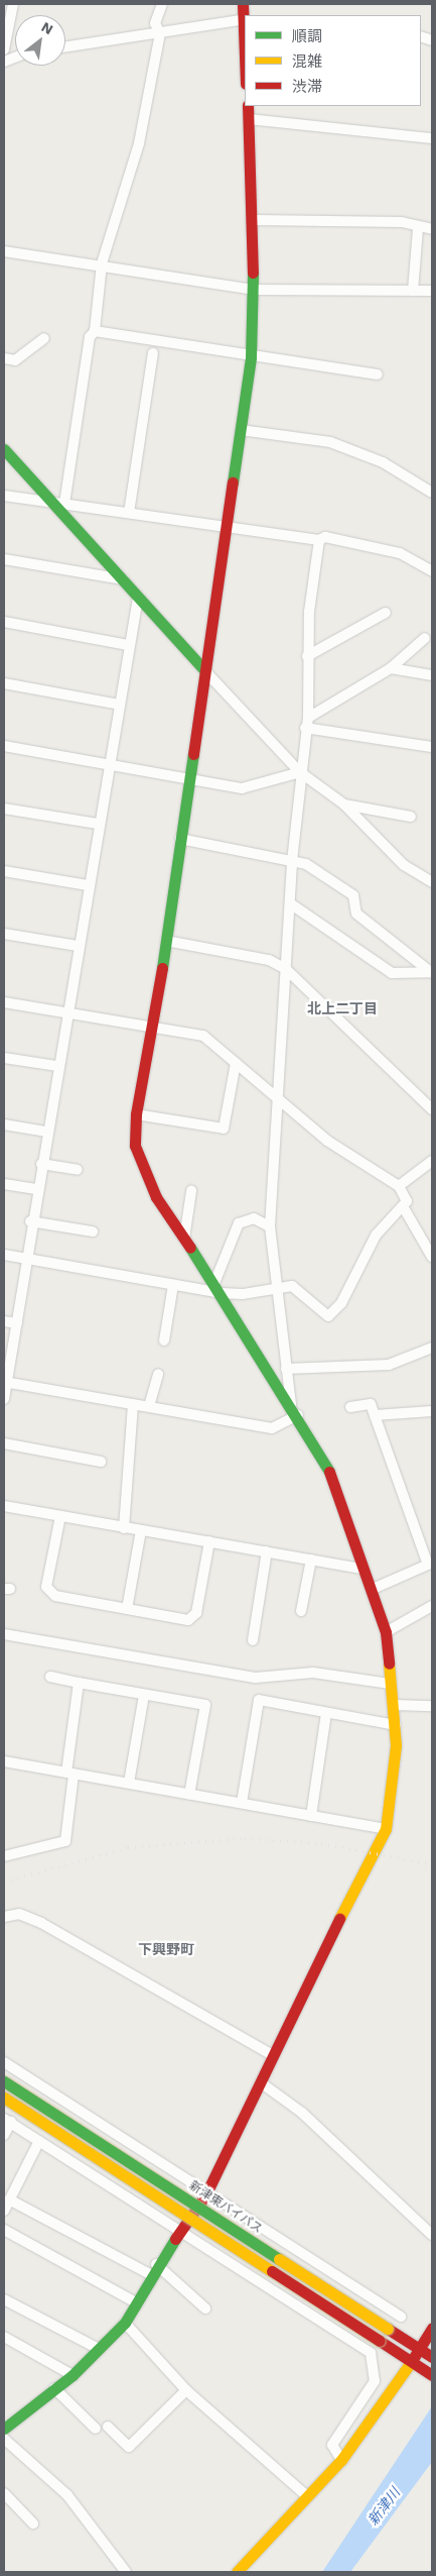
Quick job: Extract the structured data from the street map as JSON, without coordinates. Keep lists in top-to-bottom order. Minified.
{"streets":{"main road":["新津東バイパス"]},"districts":["北上二丁目","下興野町"],"water":["新津川"],"legend":["順調","混雑","渋滞"],"north":"top right"}
